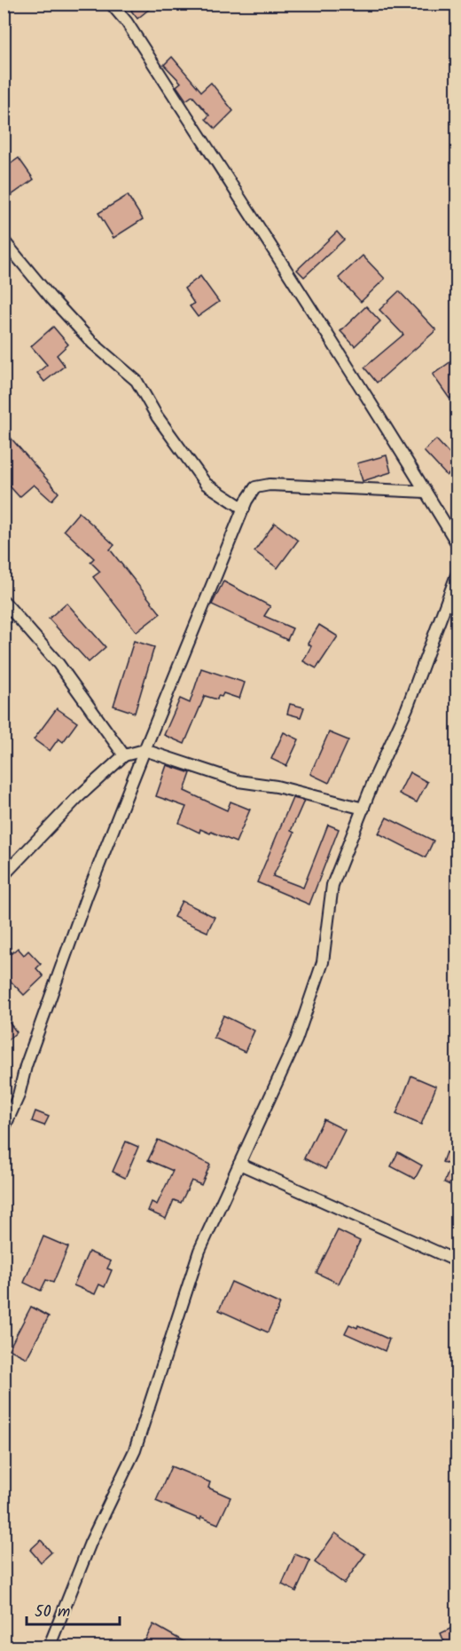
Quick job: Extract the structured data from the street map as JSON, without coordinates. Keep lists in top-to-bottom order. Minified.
{"scale_bar":"50 m"}
